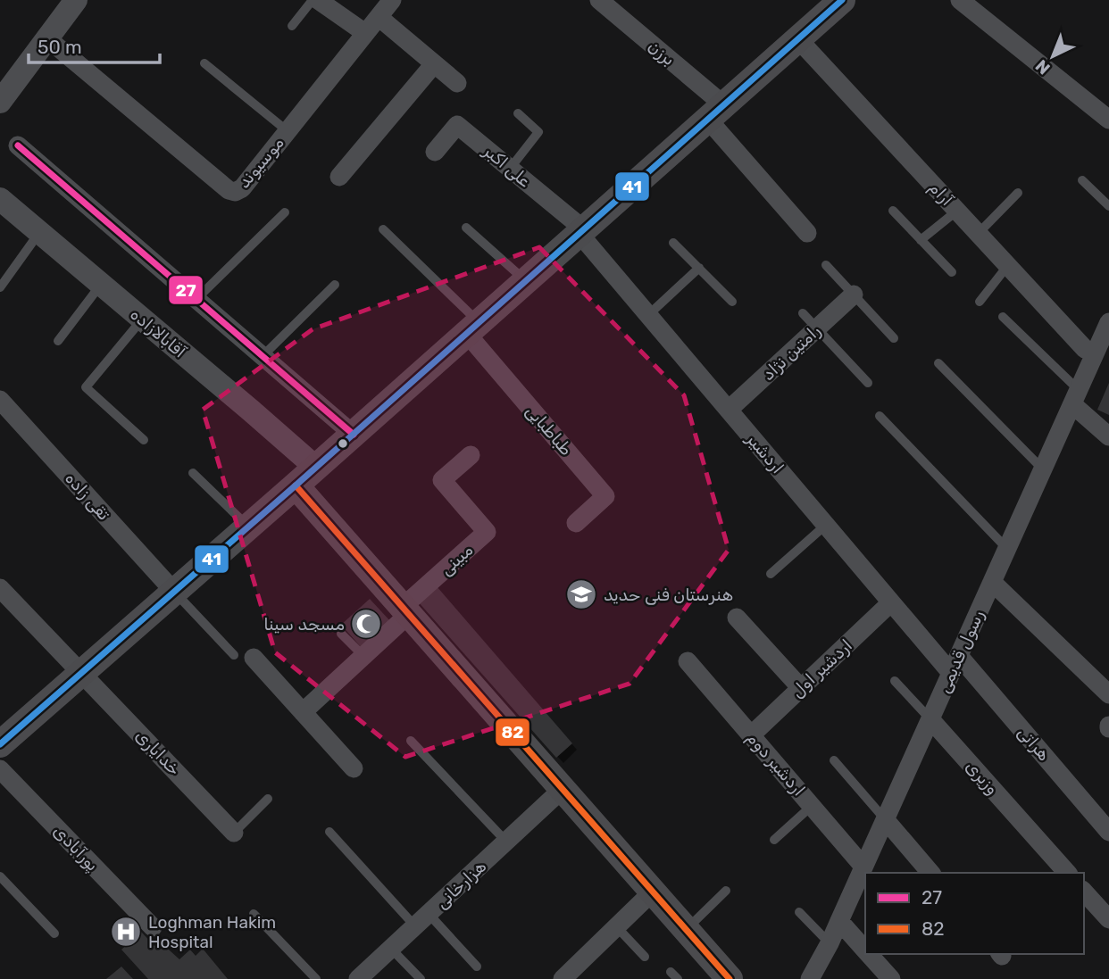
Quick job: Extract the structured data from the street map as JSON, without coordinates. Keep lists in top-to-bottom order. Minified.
{"streets":{"street":["برزن","موسیوند","علی اکبر","آرام","آقابالازاده","رامتین نژاد","طباطبایی","اردشیر","تقی زاده","مبینی","رسول قدیمی","اردشیر اول","هراتی","خدایاری","اردشیر دوم","وزیری","پورآبادی","هزارخانی"]},"crossings":[["علی اکبر","اردشیر"],["رامتین نژاد","اردشیر"],["اردشیر","رسول قدیمی"],["اردشیر","اردشیر اول"],["اردشیر","هراتی"],["رسول قدیمی","هراتی"],["رسول قدیمی","اردشیر دوم"],["رسول قدیمی","وزیری"],["اردشیر اول","اردشیر دوم"]],"places":{"school or university":["هنرستان فنی حدید"],"mosque":["مسجد سینا"],"hospital":["Loghman Hakim Hospital"]},"lines":["transit line 41","transit line 27","transit line 82"],"legend":["27","82"],"scale_bar":"50 m","north":"bottom left"}
